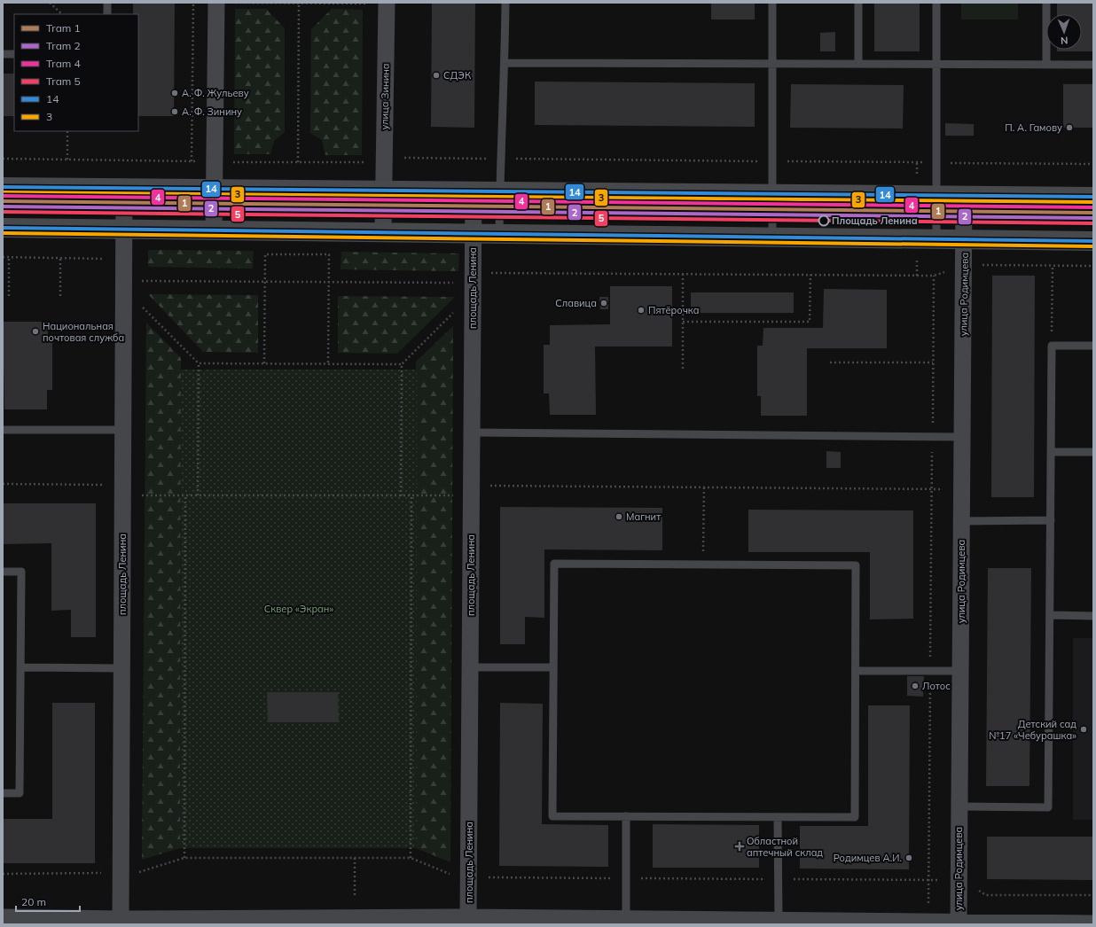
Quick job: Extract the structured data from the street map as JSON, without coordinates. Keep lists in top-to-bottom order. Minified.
{"streets":{"street":["улица Зинина","площадь Ленина","улица Родимцева"]},"parks":["Сквер «Экран»"],"places":{"other":["СДЭК","А. Ф. Жульеву","А. Ф. Зинину","П. А. Гамову","Площадь Ленина","Славица","Пятёрочка","Национальная почтовая служба","Магнит","Лотос","Детский сад №17 «Чебурашка»","Родимцев А.И."],"health":["Областной аптечный склад"]},"lines":["transit line 14","transit line 3","tram line 4","tram line 1","tram line 2","tram line 5"],"legend":["Tram 1","Tram 2","Tram 4","Tram 5","14","3"],"scale_bar":"20 m","north":"bottom"}
